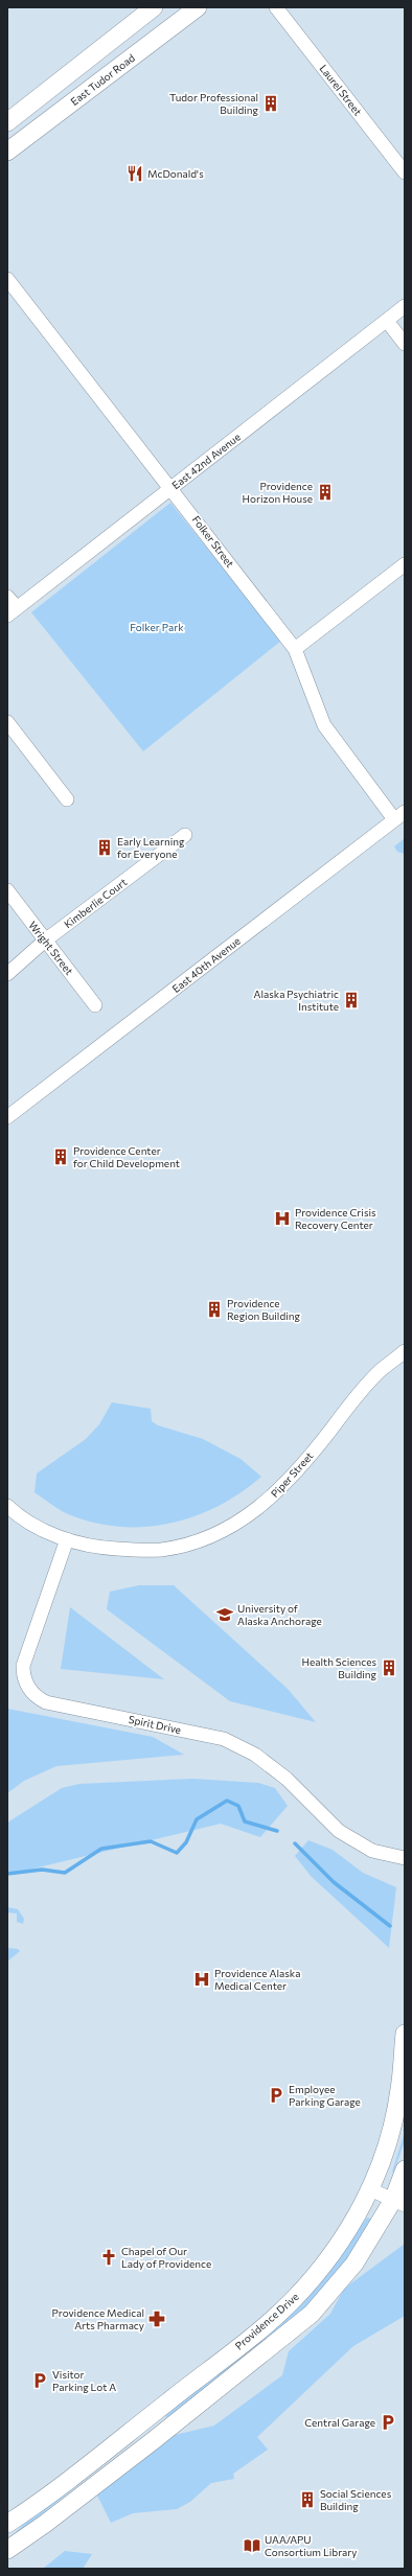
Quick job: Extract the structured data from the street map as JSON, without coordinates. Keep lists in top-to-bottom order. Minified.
{"streets":{"main road":["East Tudor Road","Providence Drive"],"street":["Laurel Street","East 42nd Avenue","Folker Street","Kimberlie Court","Wright Street","East 40th Avenue","Piper Street","Spirit Drive"]},"crossings":[["East 42nd Avenue","Folker Street"],["Folker Street","East 40th Avenue"],["Kimberlie Court","Wright Street"],["Piper Street","Spirit Drive"]],"parks":["Folker Park"],"places":{"building":["Tudor Professional Building","Providence Horizon House","Early Learning for Everyone","Alaska Psychiatric Institute","Providence Center for Child Development","Providence Region Building","Health Sciences Building","Social Sciences Building"],"restaurant":["McDonald's"],"hospital":["Providence Crisis Recovery Center","Providence Alaska Medical Center"],"school or university":["University of Alaska Anchorage"],"parking":["Employee Parking Garage","Visitor Parking Lot A","Central Garage"],"church":["Chapel of Our Lady of Providence"],"pharmacy":["Providence Medical Arts Pharmacy"],"library":["UAA/APU Consortium Library"]}}
